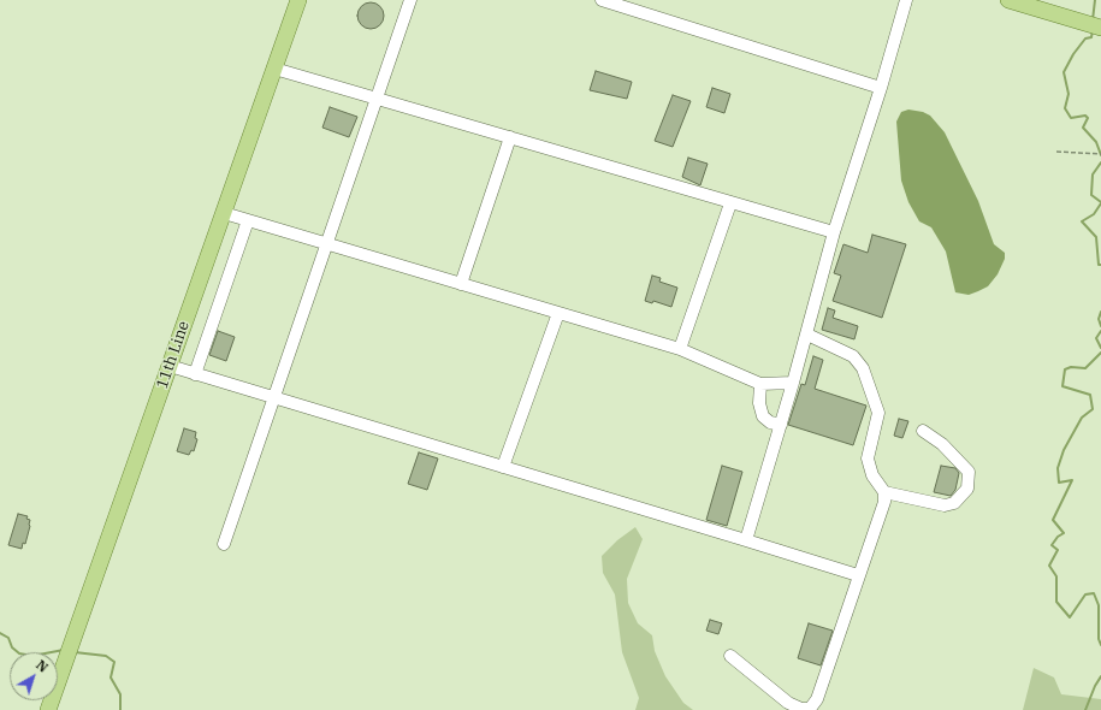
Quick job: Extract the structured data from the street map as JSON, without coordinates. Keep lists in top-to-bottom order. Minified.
{"streets":{"main road":["11th Line"]},"north":"top right"}
